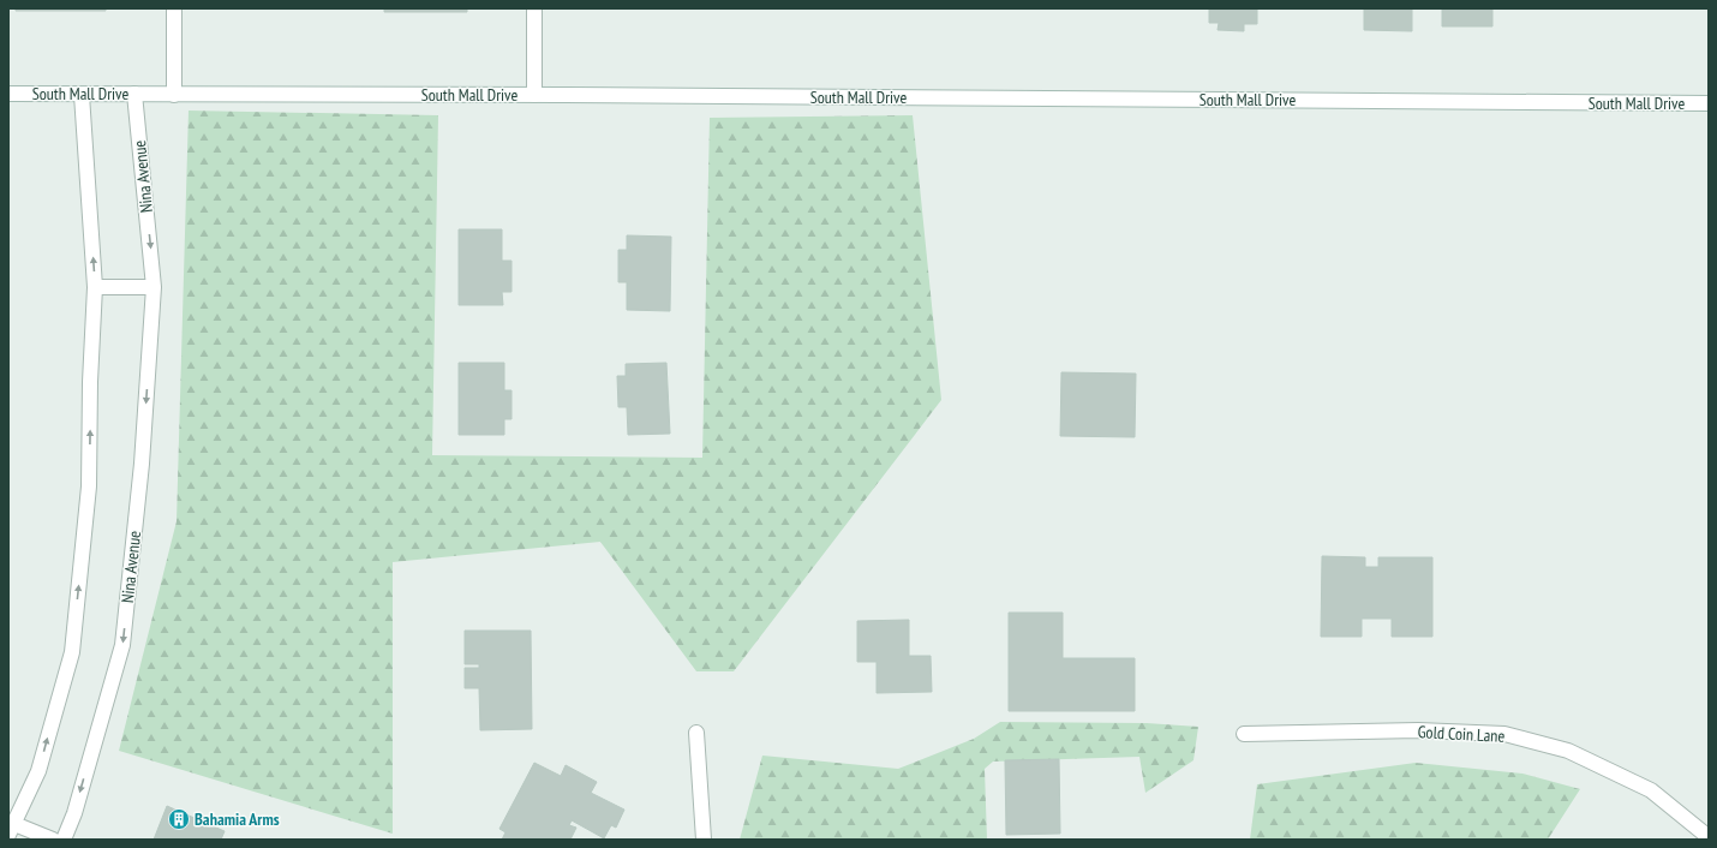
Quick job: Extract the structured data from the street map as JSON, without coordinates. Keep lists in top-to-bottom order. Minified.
{"streets":{"street":["South Mall Drive","Nina Avenue","Gold Coin Lane"]},"crossings":[["South Mall Drive","Nina Avenue"]],"places":{"building":["Bahamia Arms"]}}
